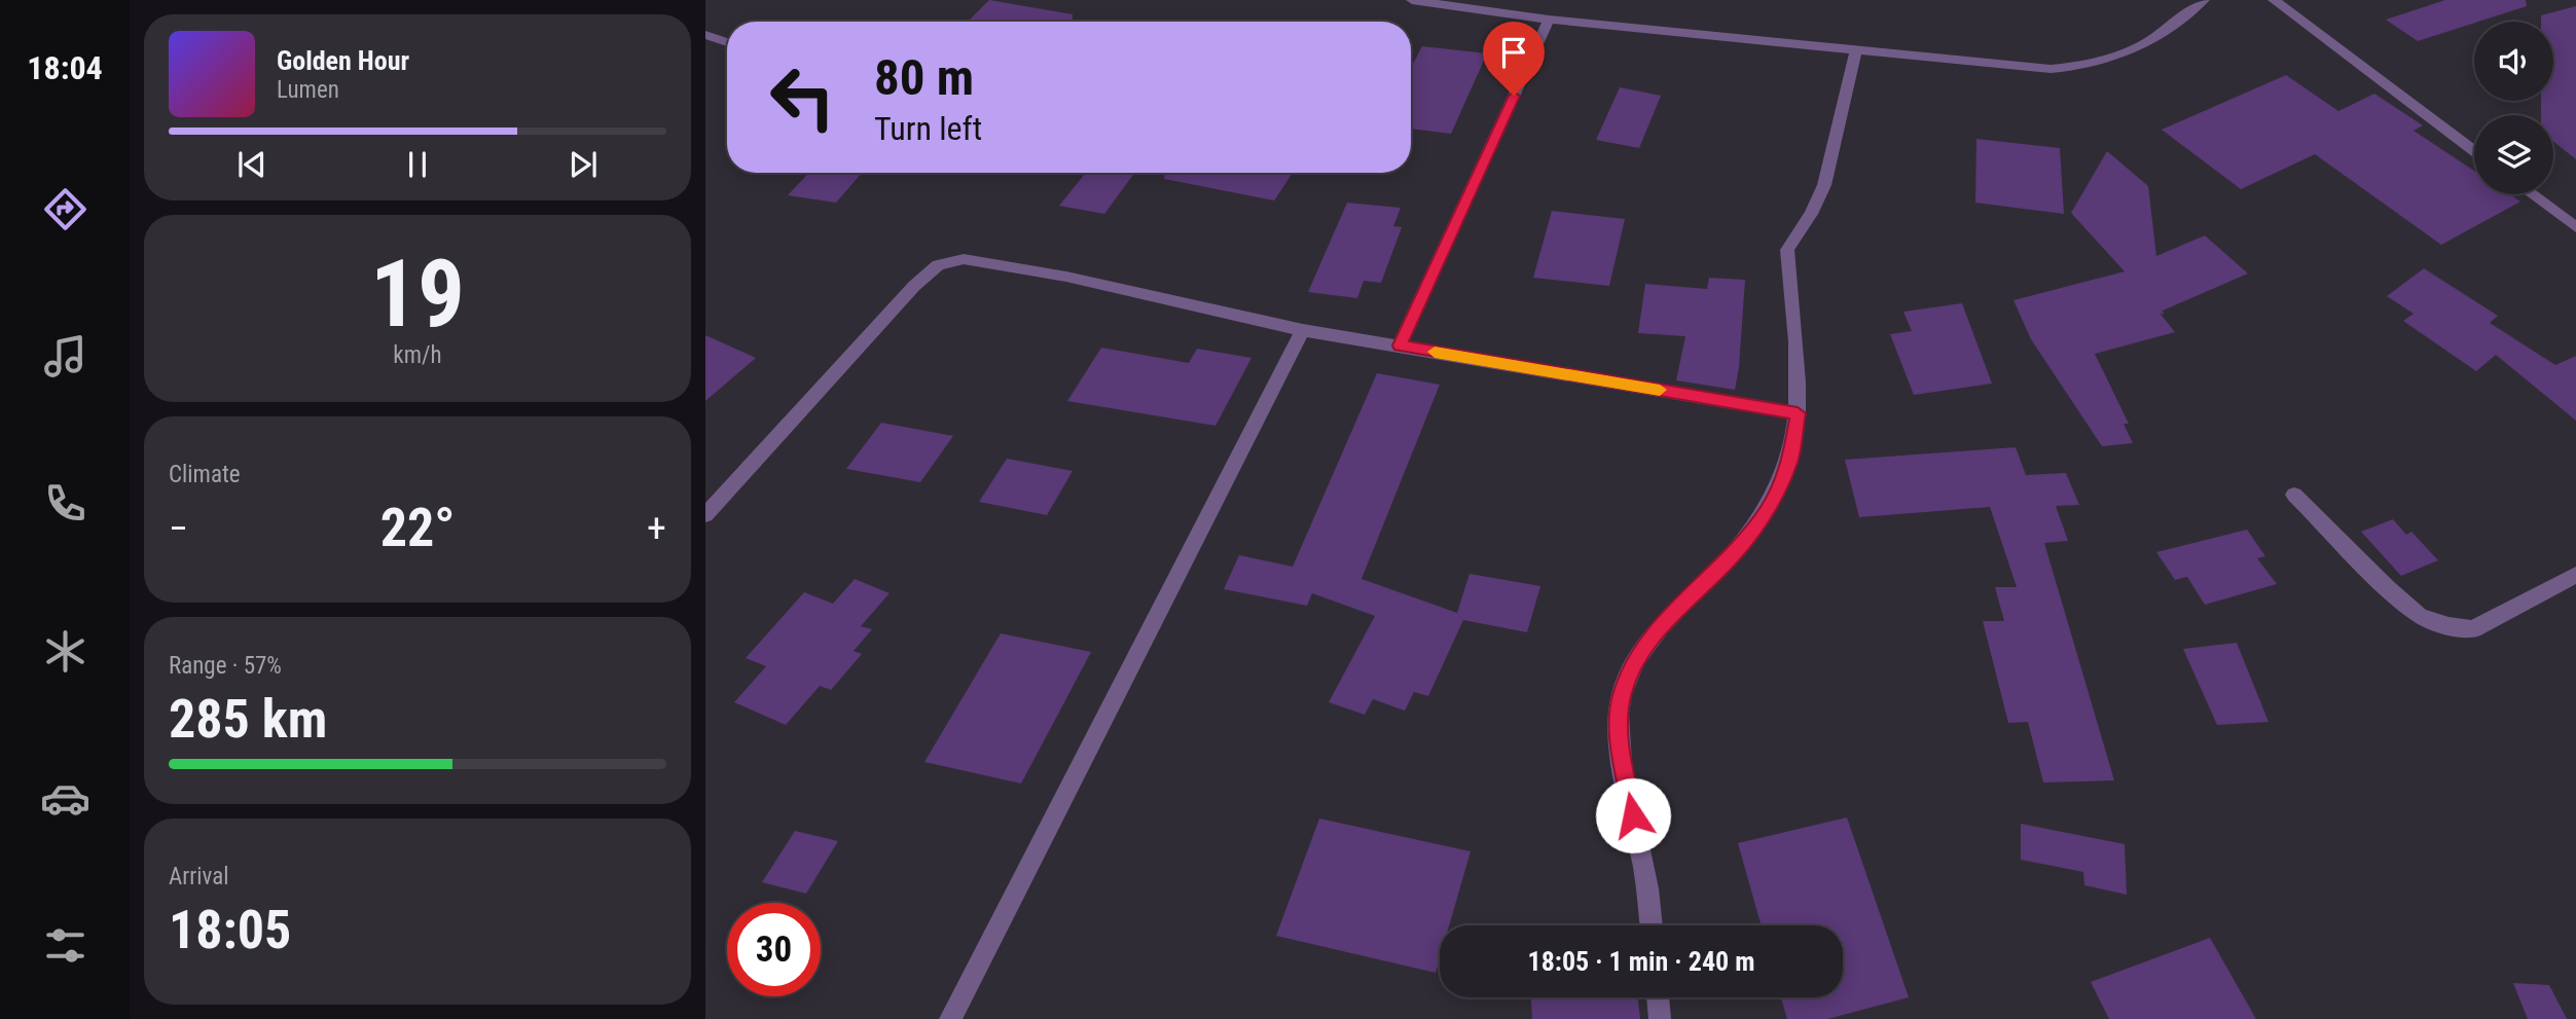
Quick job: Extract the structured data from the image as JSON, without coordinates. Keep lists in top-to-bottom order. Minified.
{"page":{"tabs":"18:04","turn":["80 m","Turn left"],"song":["Golden Hour","Lumen"],"tile":[["19","km/h"],"Climate",["Range · 57%","285 km"],["Arrival","18:05"]],"heat":["−","22°","+"],"limit":"30","trip":"18:05 · 1 min · 240 m"}}
